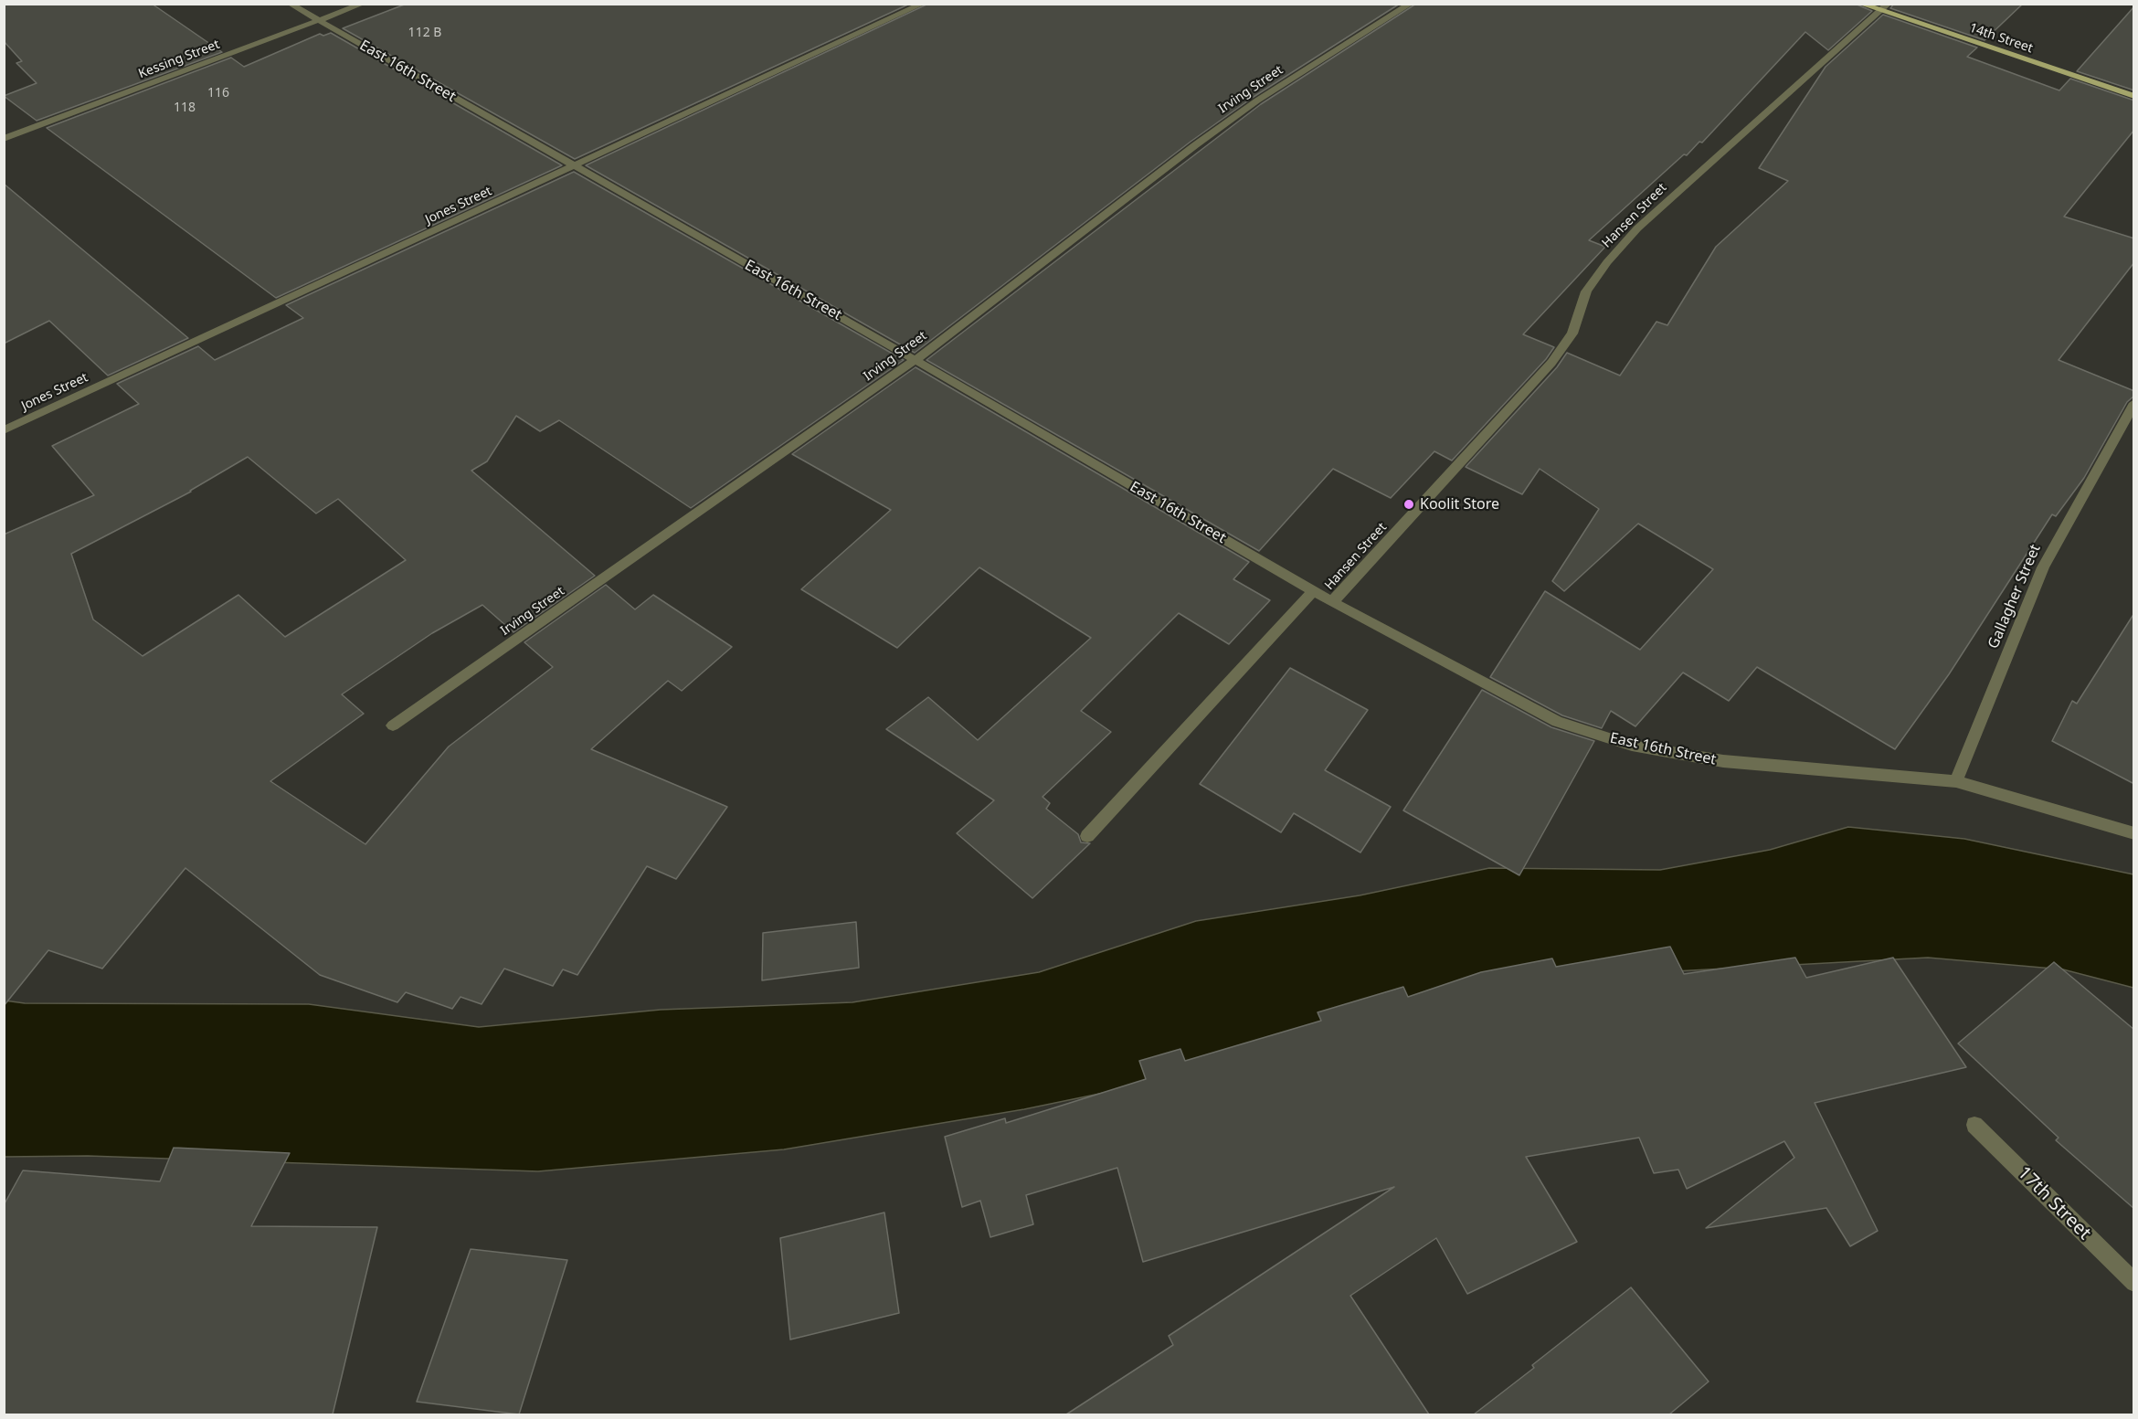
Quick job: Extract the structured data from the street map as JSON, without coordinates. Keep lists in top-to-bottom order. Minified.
{"streets":{"main road":["14th Street"],"street":["Kessing Street","East 16th Street","Irving Street","Jones Street","Hansen Street","Gallagher Street","17th Street"]},"crossings":[["14th Street","Hansen Street"],["Kessing Street","East 16th Street"],["East 16th Street","Irving Street"],["East 16th Street","Jones Street"],["East 16th Street","Hansen Street"],["East 16th Street","Gallagher Street"]],"places":["Koolit Store"],"house_numbers":["112 B","116","118"]}
